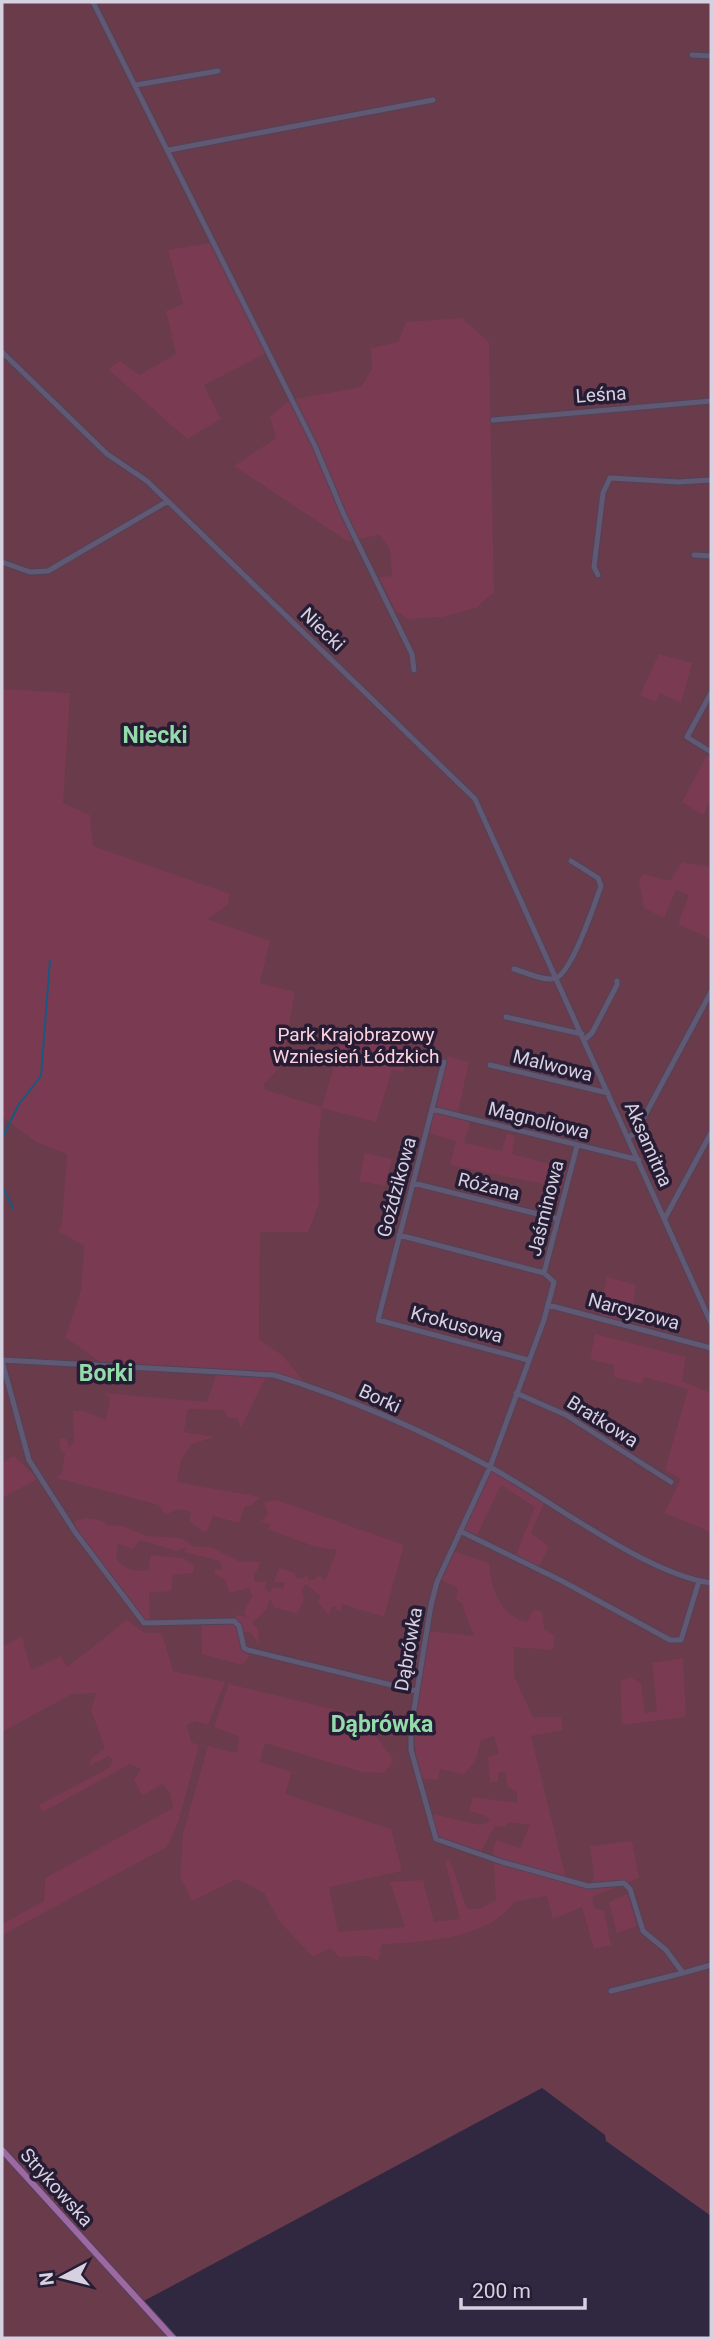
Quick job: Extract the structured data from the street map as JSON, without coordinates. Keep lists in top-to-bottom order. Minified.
{"streets":{"main road":["Strykowska"],"street":["Leśna","Niecki","Malwowa","Magnoliowa","Aksamitna","Różana","Goździkowa","Jaśminowa","Narcyzowa","Krokusowa","Borki","Bratkowa","Dąbrówka"]},"crossings":[["Niecki","Aksamitna"],["Malwowa","Aksamitna"],["Magnoliowa","Aksamitna"],["Magnoliowa","Goździkowa"],["Magnoliowa","Jaśminowa"],["Różana","Goździkowa"],["Różana","Jaśminowa"],["Goździkowa","Krokusowa"],["Jaśminowa","Narcyzowa"],["Jaśminowa","Krokusowa"],["Jaśminowa","Bratkowa"],["Jaśminowa","Dąbrówka"],["Borki","Dąbrówka"],["Bratkowa","Dąbrówka"]],"districts":["Niecki","Borki","Dąbrówka"],"parks":["Park Krajobrazowy Wzniesień Łódzkich"],"scale_bar":"200 m","north":"left"}
